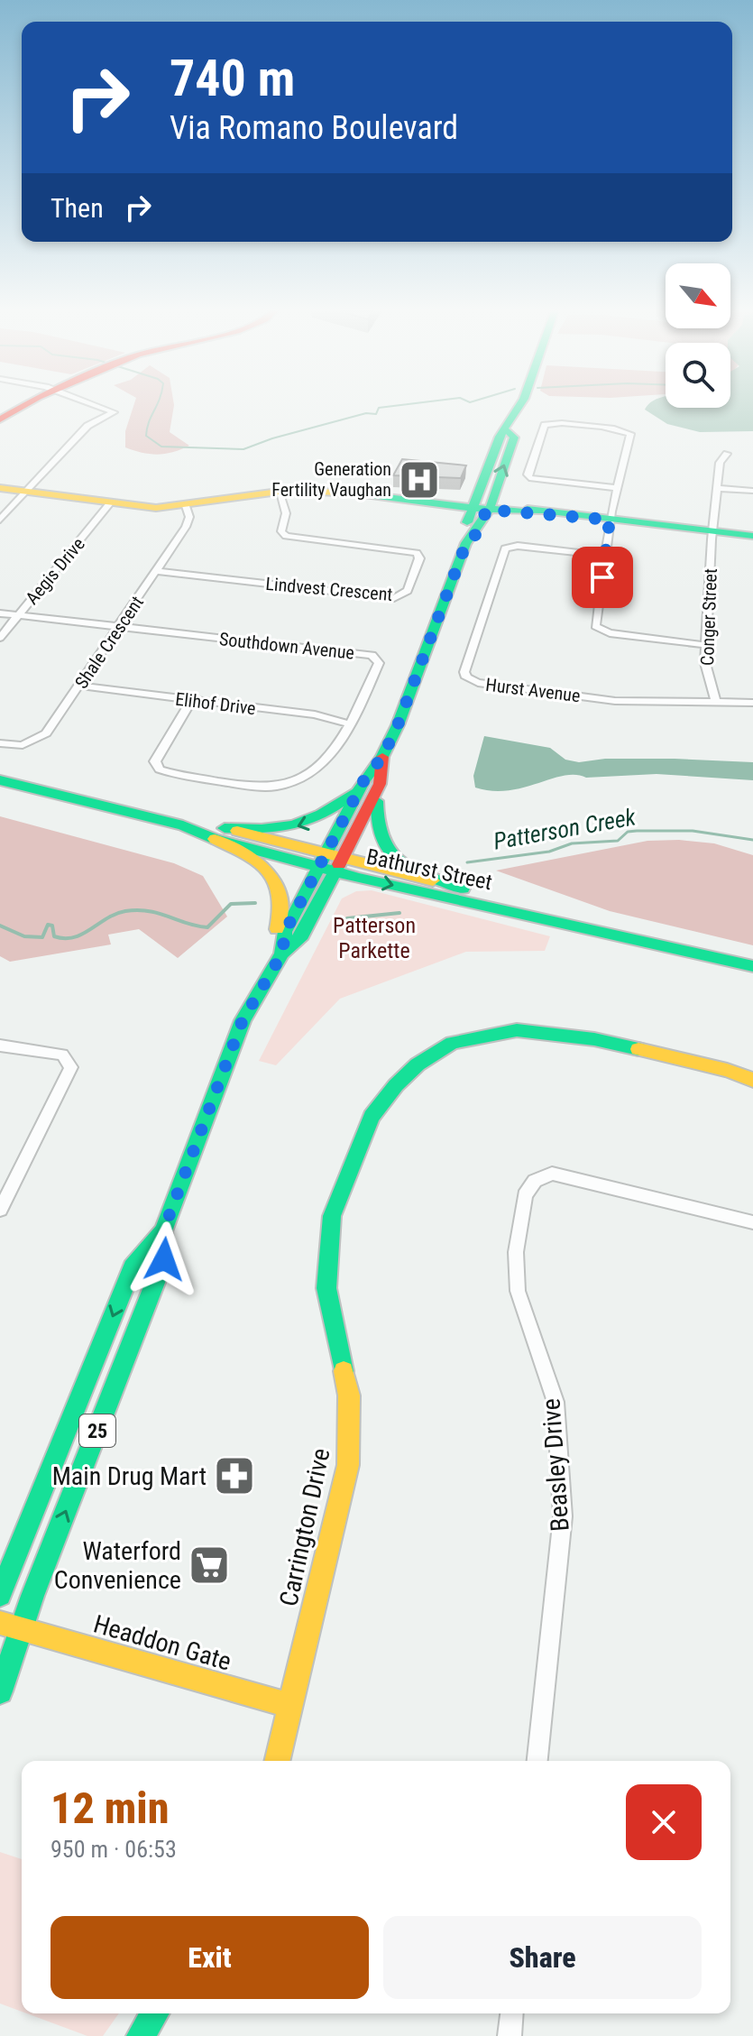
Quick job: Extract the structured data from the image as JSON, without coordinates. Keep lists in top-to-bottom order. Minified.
{"streets":{"main road":["Bathurst Street","25","Carrington Drive","Headdon Gate"],"street":["Aegis Drive","Lindvest Crescent","Conger Street","Shale Crescent","Southdown Avenue","Hurst Avenue","Elihof Drive","Beasley Drive"]},"crossings":[["Aegis Drive","Southdown Avenue"],["Lindvest Crescent","Shale Crescent"],["Conger Street","Hurst Avenue"],["Shale Crescent","Southdown Avenue"],["Shale Crescent","Elihof Drive"],["Southdown Avenue","Elihof Drive"],["Bathurst Street","25"],["25","Headdon Gate"],["Carrington Drive","Headdon Gate"]],"water":["Patterson Creek"],"parks":["Patterson Parkette"],"places":{"hospital":["Generation Fertility Vaughan"],"pharmacy":["Main Drug Mart"],"supermarket":["Waterford Convenience"]},"north":"bottom right","page":{"turn":["740 m","Via Romano Boulevard"],"then":"Then","heading":["12 min","950 m · 06:53"],"buttons":["Exit","Share"]}}
